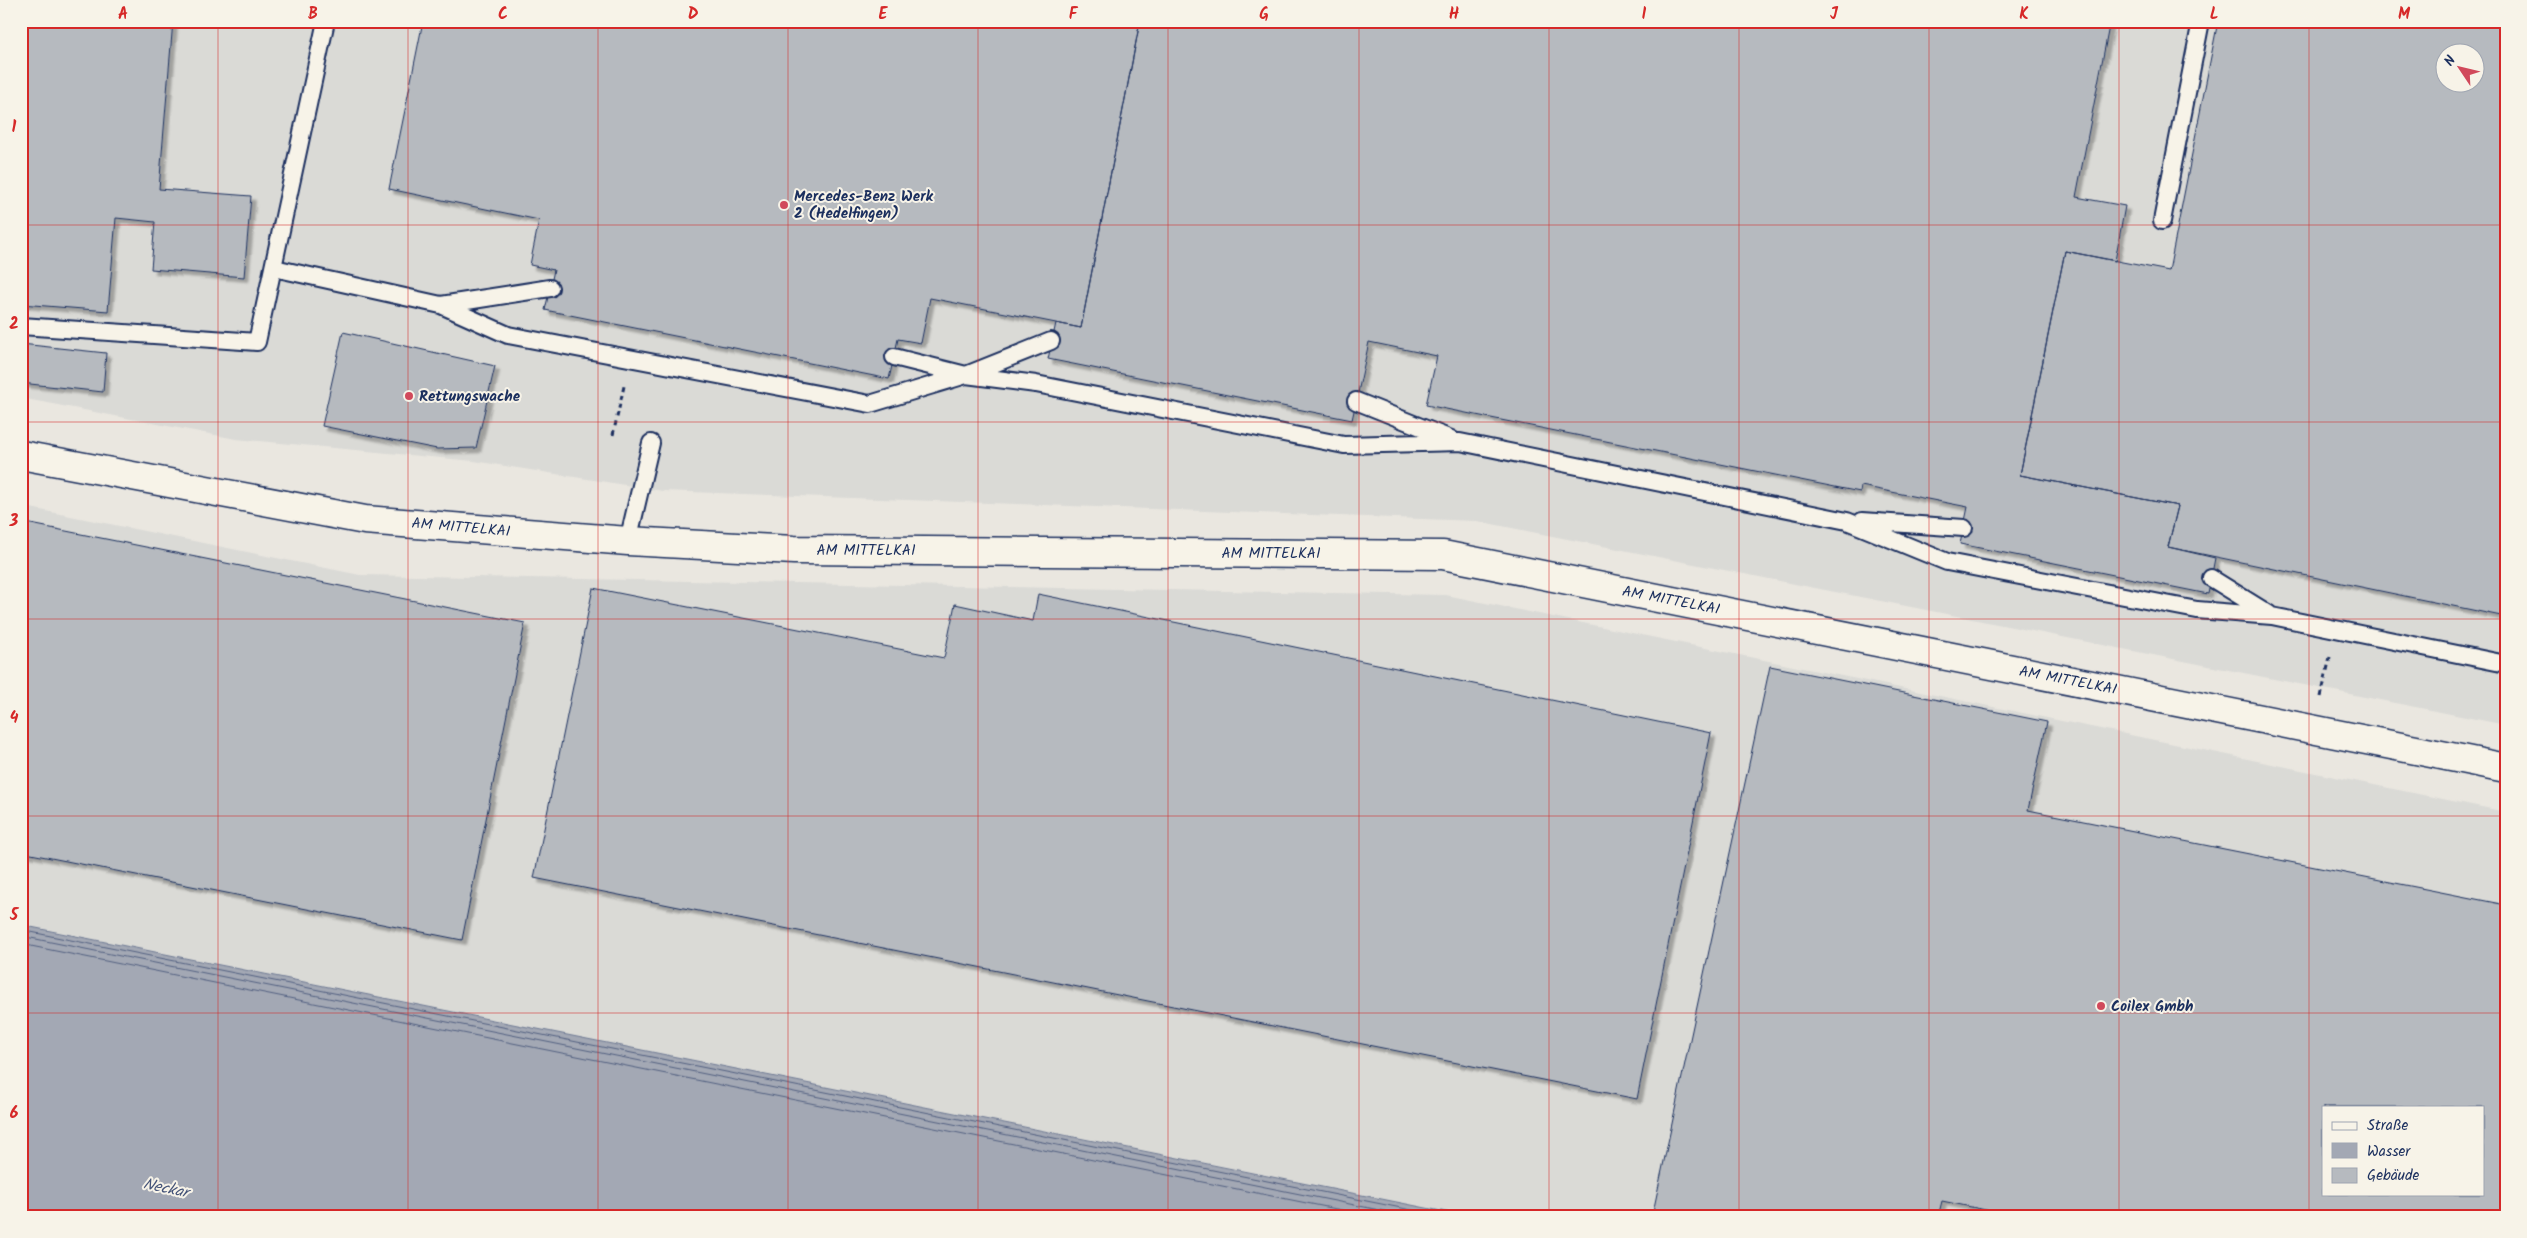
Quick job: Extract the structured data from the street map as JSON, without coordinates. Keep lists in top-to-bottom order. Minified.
{"streets":{"street":["AM MITTELKAI"]},"water":["Neckar"],"places":["Mercedes-Benz Werk 2 (Hedelfingen)","Rettungswache","Coilex Gmbh"],"legend":["Straße","Wasser","Gebäude"],"north":"top left","grid":{"columns":["A","B","C","D","E","F","G","H","I","J","K","L","M"],"rows":["1","2","3","4","5","6"]}}
